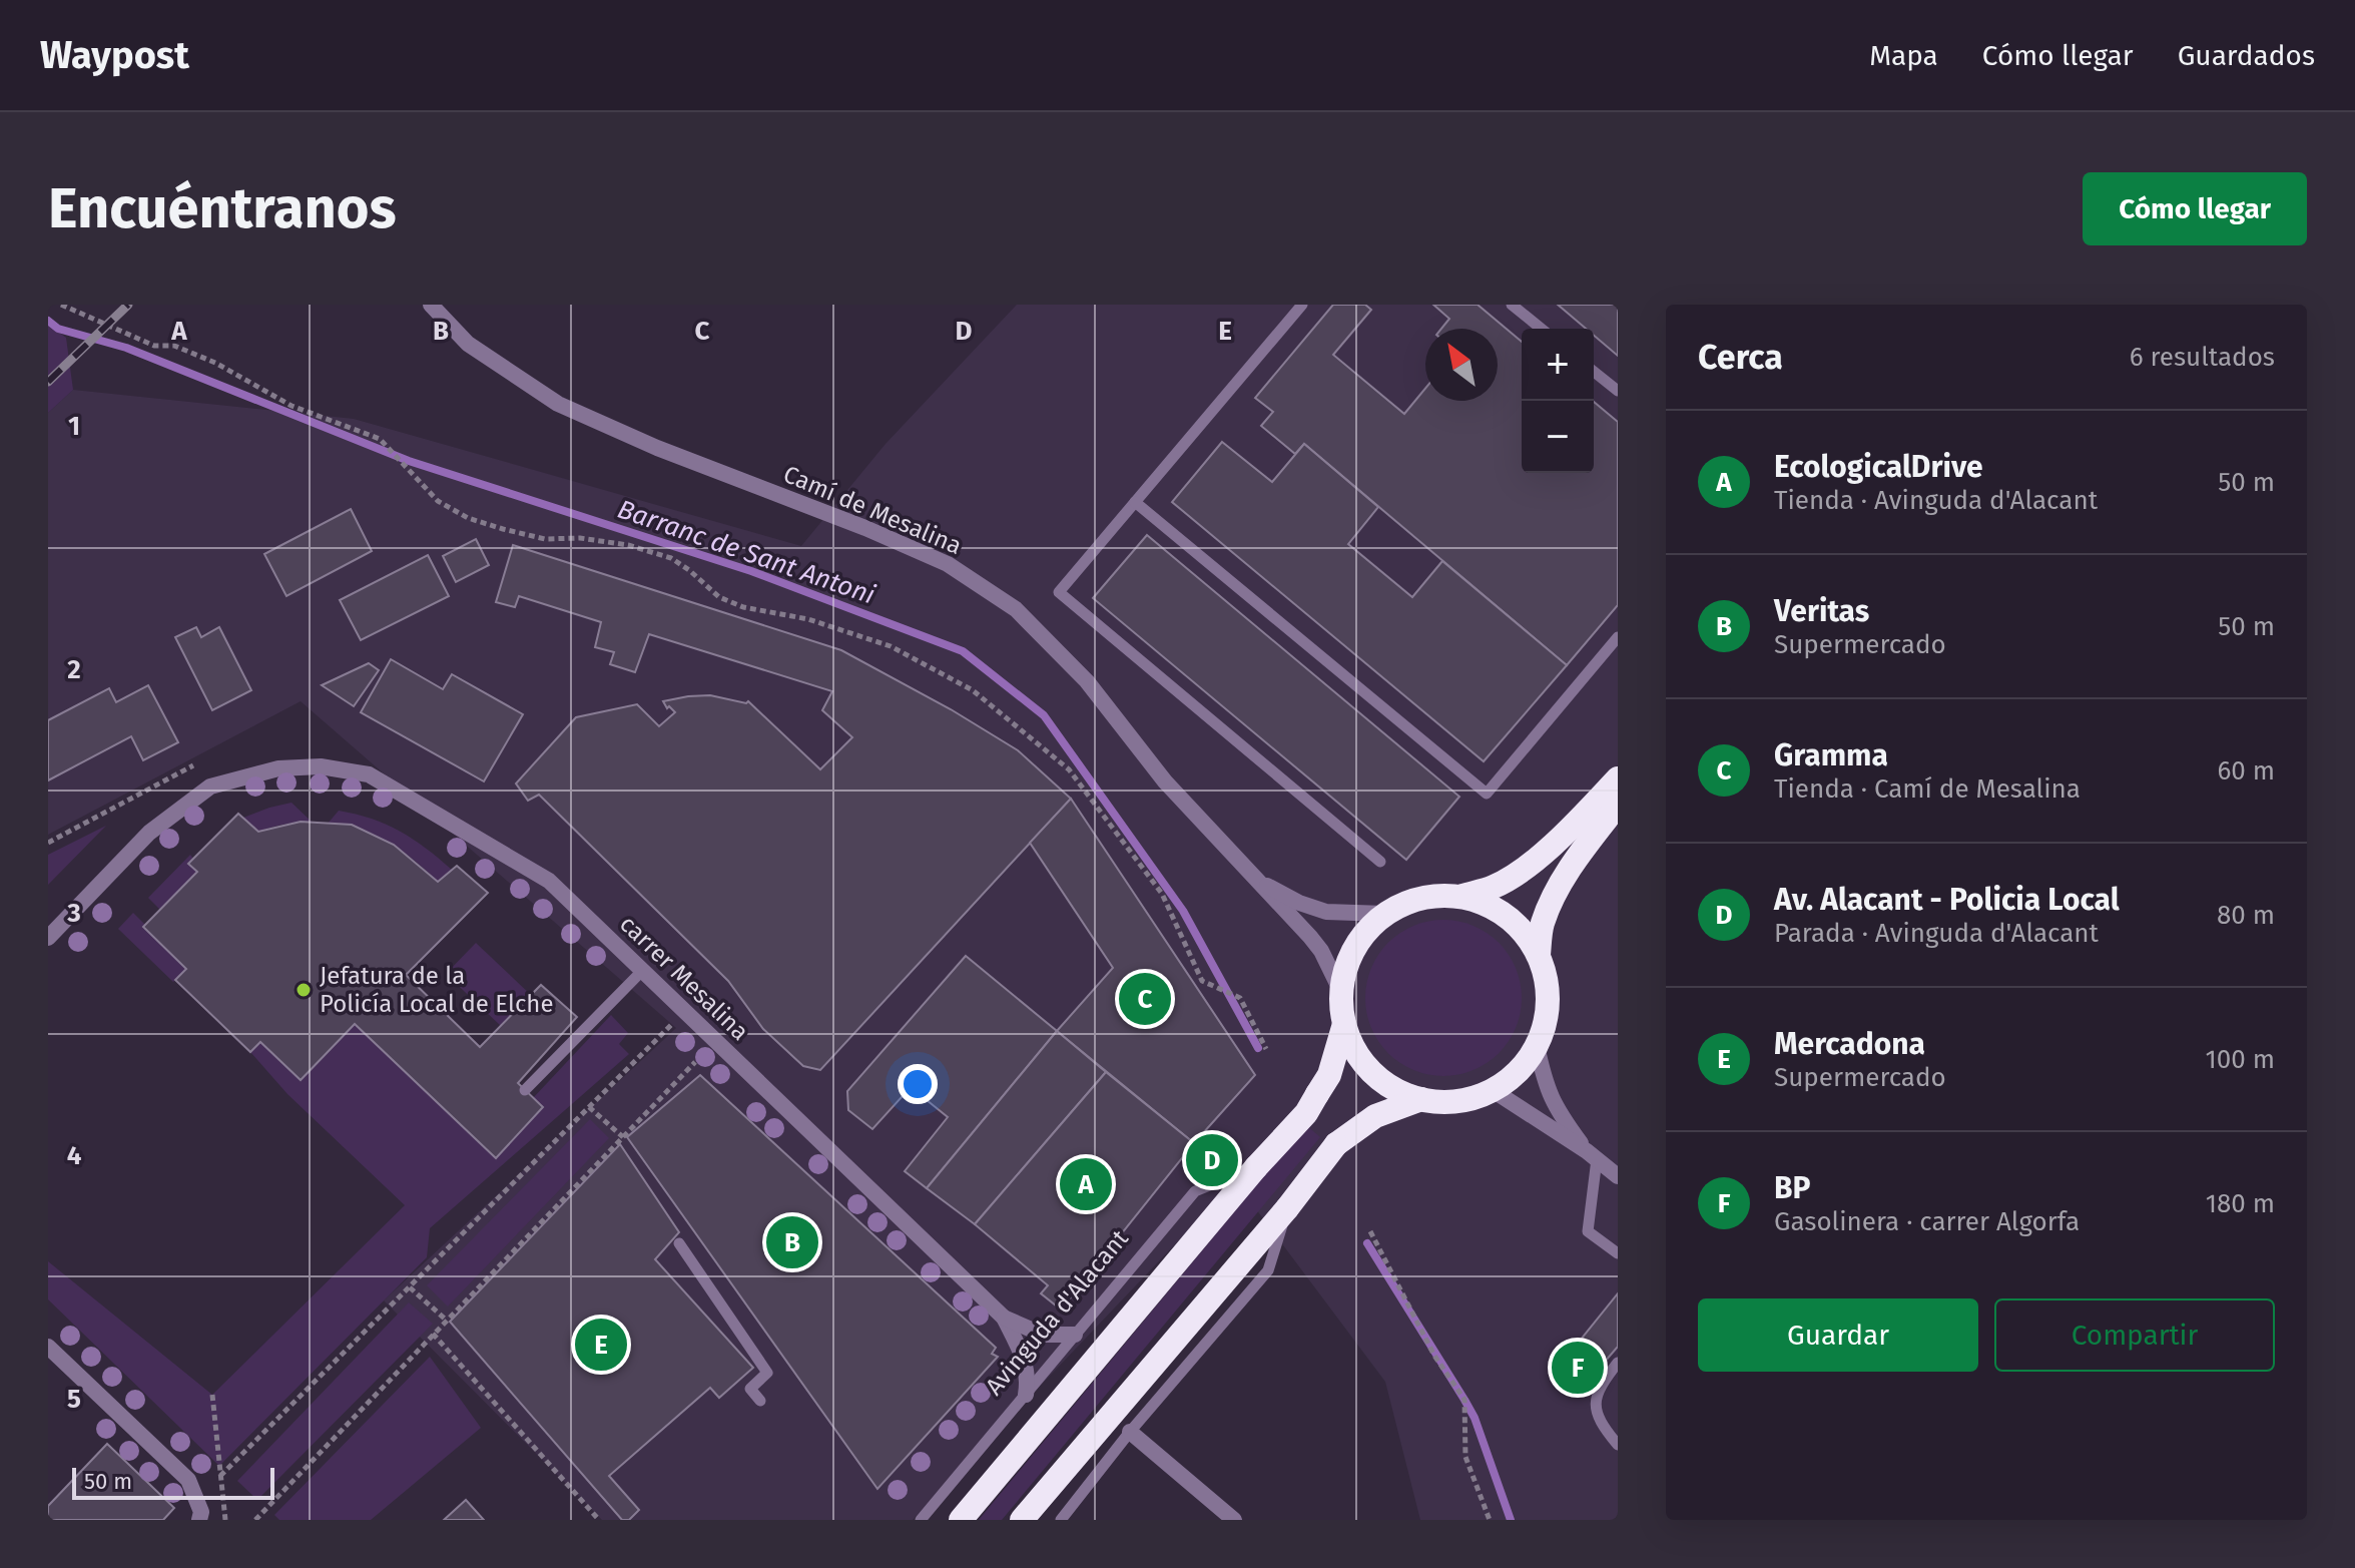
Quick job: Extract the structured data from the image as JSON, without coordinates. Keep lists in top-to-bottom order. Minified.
{"streets":{"highway":["Avinguda d'Alacant"],"street":["Camí de Mesalina","carrer Mesalina"]},"crossings":[["Camí de Mesalina","Avinguda d'Alacant"],["carrer Mesalina","Avinguda d'Alacant"]],"water":["Barranc de Sant Antoni"],"places":["Jefatura de la Policía Local de Elche"],"scale_bar":"50 m","north":"top left","page":{"header":"Waypost","nav":["Mapa","Cómo llegar","Guardados"],"buttons":["Cómo llegar",["Guardar","Compartir"]],"title":"Encuéntranos","heading":["Cerca","6 resultados"],"map_buttons":["+","−"],"list":[{"mark":"A","name":"EcologicalDrive","note":"Tienda · Avinguda d'Alacant","value":"50 m"},{"mark":"B","name":"Veritas","note":"Supermercado","value":"50 m"},{"mark":"C","name":"Gramma","note":"Tienda · Camí de Mesalina","value":"60 m"},{"mark":"D","name":"Av. Alacant - Policia Local","note":"Parada · Avinguda d'Alacant","value":"80 m"},{"mark":"E","name":"Mercadona","note":"Supermercado","value":"100 m"},{"mark":"F","name":"BP","note":"Gasolinera · carrer Algorfa","value":"180 m"}],"pins":["C","D","A","B","E","F"],"scale":"50 m"},"grid":{"columns":["A","B","C","D","E"],"rows":["1","2","3","4","5"]}}
